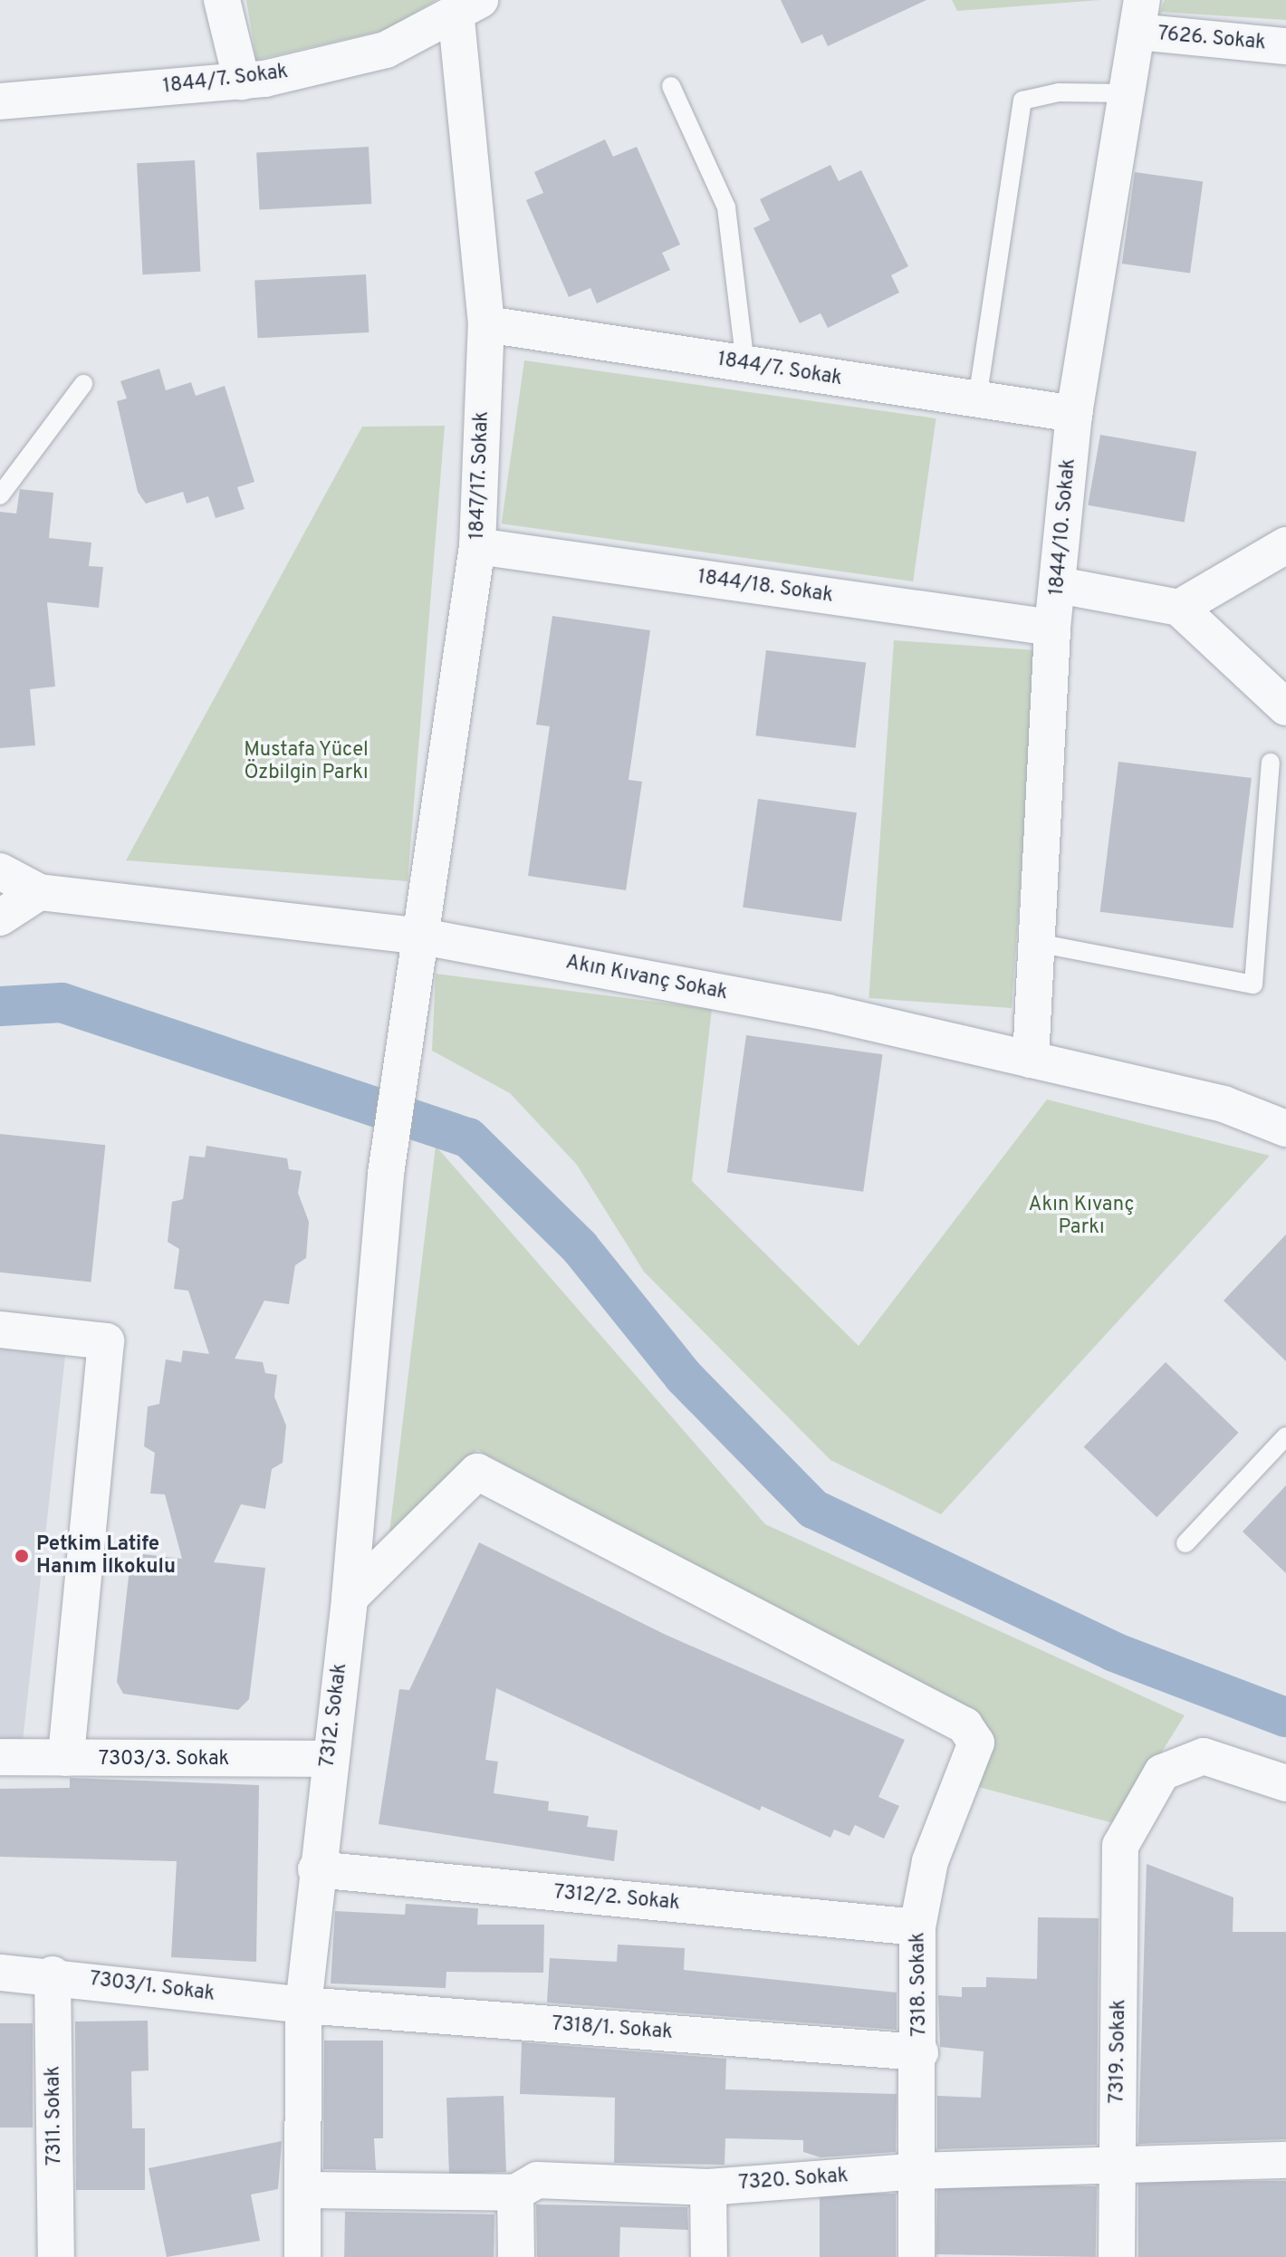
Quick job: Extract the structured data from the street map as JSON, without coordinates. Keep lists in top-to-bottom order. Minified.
{"streets":{"street":["7626. Sokak","1844/7. Sokak","1847/17. Sokak","1844/10. Sokak","1844/18. Sokak","Akın Kıvanç Sokak","7312. Sokak","7303/3. Sokak","7312/2. Sokak","7318. Sokak","7303/1. Sokak","7318/1. Sokak","7319. Sokak","7311. Sokak","7320. Sokak"]},"crossings":[["7626. Sokak","1844/10. Sokak"],["1844/7. Sokak","1847/17. Sokak"],["1844/7. Sokak","1844/10. Sokak"],["1847/17. Sokak","1844/18. Sokak"],["1847/17. Sokak","Akın Kıvanç Sokak"],["1847/17. Sokak","7312. Sokak"],["1844/10. Sokak","1844/18. Sokak"],["1844/10. Sokak","Akın Kıvanç Sokak"],["7312. Sokak","7303/3. Sokak"],["7312. Sokak","7312/2. Sokak"],["7312. Sokak","7318. Sokak"],["7312. Sokak","7303/1. Sokak"],["7312. Sokak","7318/1. Sokak"],["7312. Sokak","7320. Sokak"],["7312/2. Sokak","7318. Sokak"],["7318. Sokak","7318/1. Sokak"],["7318. Sokak","7320. Sokak"],["7303/1. Sokak","7318/1. Sokak"],["7303/1. Sokak","7311. Sokak"],["7319. Sokak","7320. Sokak"]],"parks":["Mustafa Yücel Özbilgin Parkı","Akın Kıvanç Parkı"],"places":["Petkim Latife Hanım İlkokulu"]}
